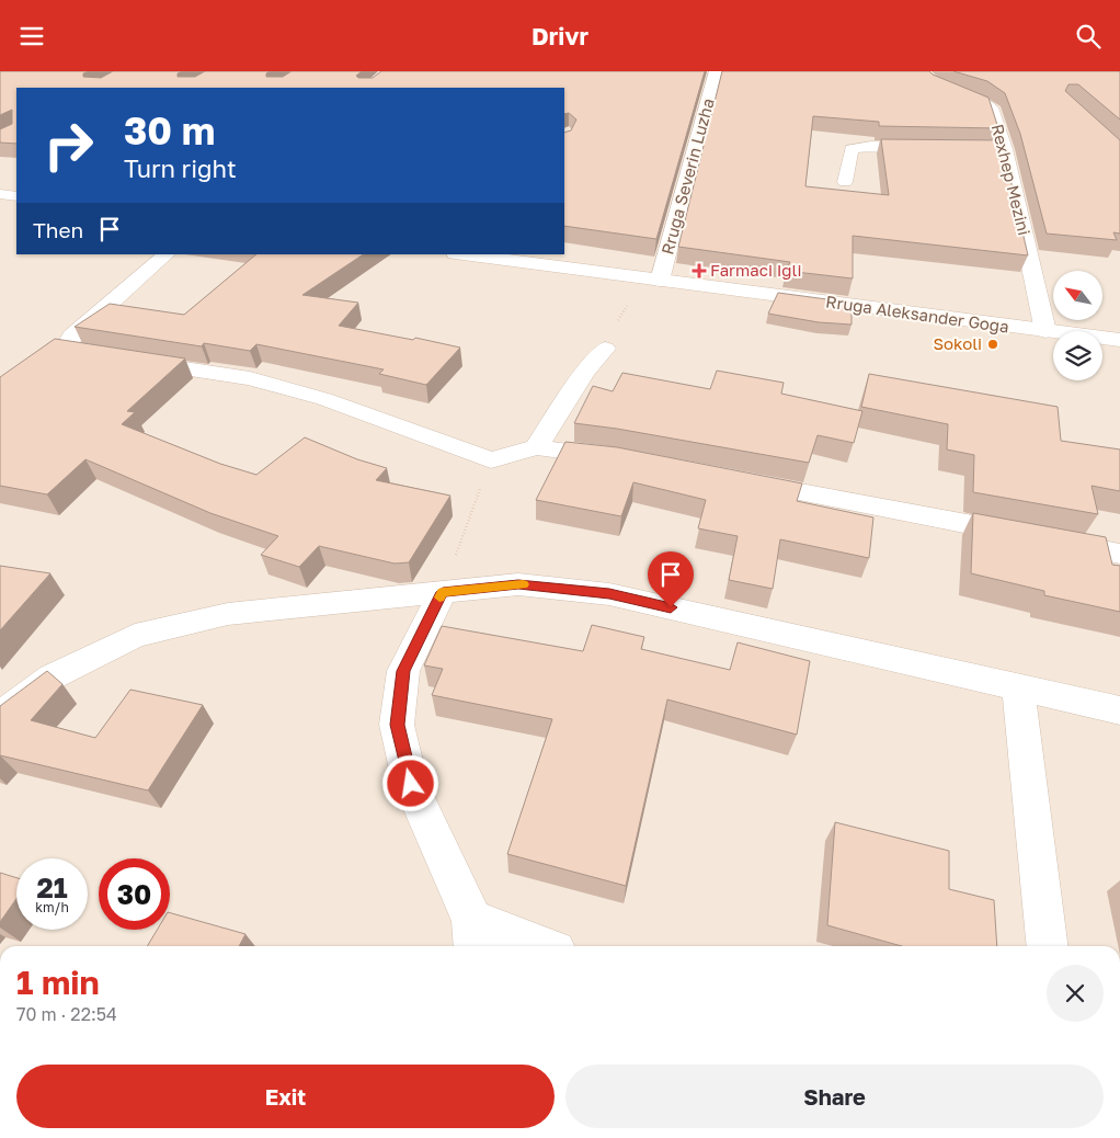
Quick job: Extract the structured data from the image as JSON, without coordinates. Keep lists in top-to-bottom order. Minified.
{"streets":{"street":["Rruga Severin Luzha","Rexhep Mezini","Rruga Aleksander Goga"]},"crossings":[["Rruga Severin Luzha","Rruga Aleksander Goga"],["Rexhep Mezini","Rruga Aleksander Goga"]],"places":{"health":["Farmaci Igli"],"other":["Sokoli"]},"north":"top left","page":{"header":"Drivr","turn":["30 m","Turn right"],"then":"Then","speed":"21 km/h","limit":"30","heading":["1 min","70 m · 22:54"],"buttons":["Exit","Share"]}}
